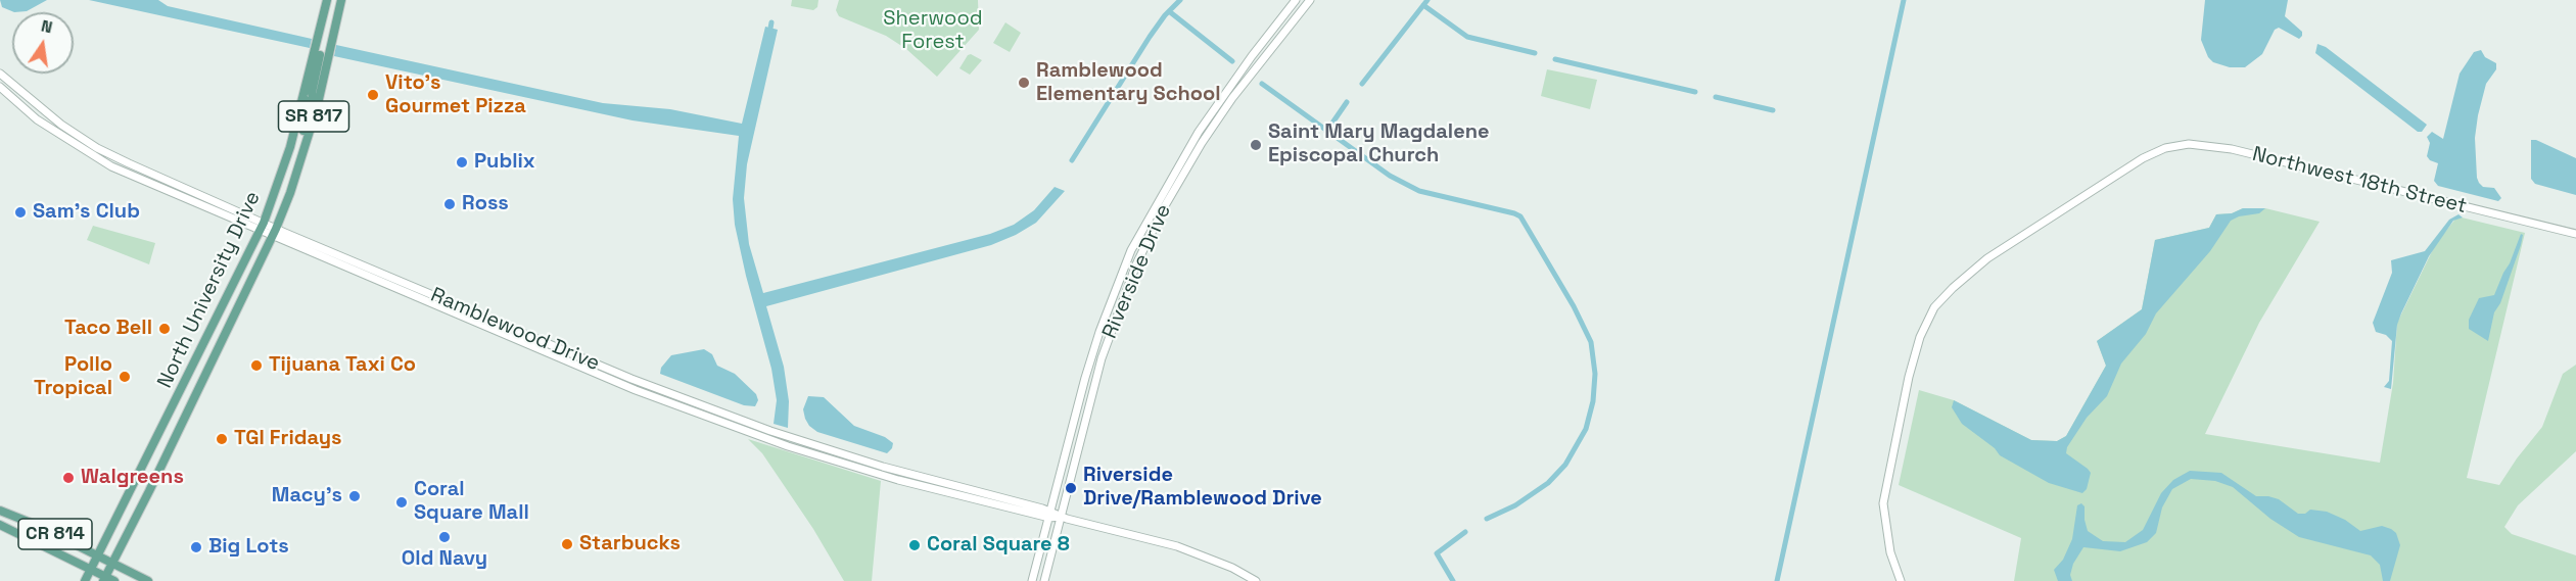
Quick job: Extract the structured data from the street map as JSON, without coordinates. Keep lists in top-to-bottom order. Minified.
{"streets":{"main road":["SR 817","North University Drive","CR 814"],"street":["Northwest 18th Street","Riverside Drive","Ramblewood Drive"]},"crossings":[["Riverside Drive","Ramblewood Drive"],["North University Drive","Ramblewood Drive"],["North University Drive","CR 814"]],"parks":["Sherwood Forest"],"places":["Ramblewood Elementary School","Vito's Gourmet Pizza","Saint Mary Magdalene Episcopal Church","Publix","Ross","Sam's Club","Taco Bell","Tijuana Taxi Co","Pollo Tropical","TGI Fridays","Walgreens","Riverside Drive/Ramblewood Drive","Macy's","Coral Square Mall","Old Navy","Starbucks","Coral Square 8","Big Lots"],"north":"top"}
